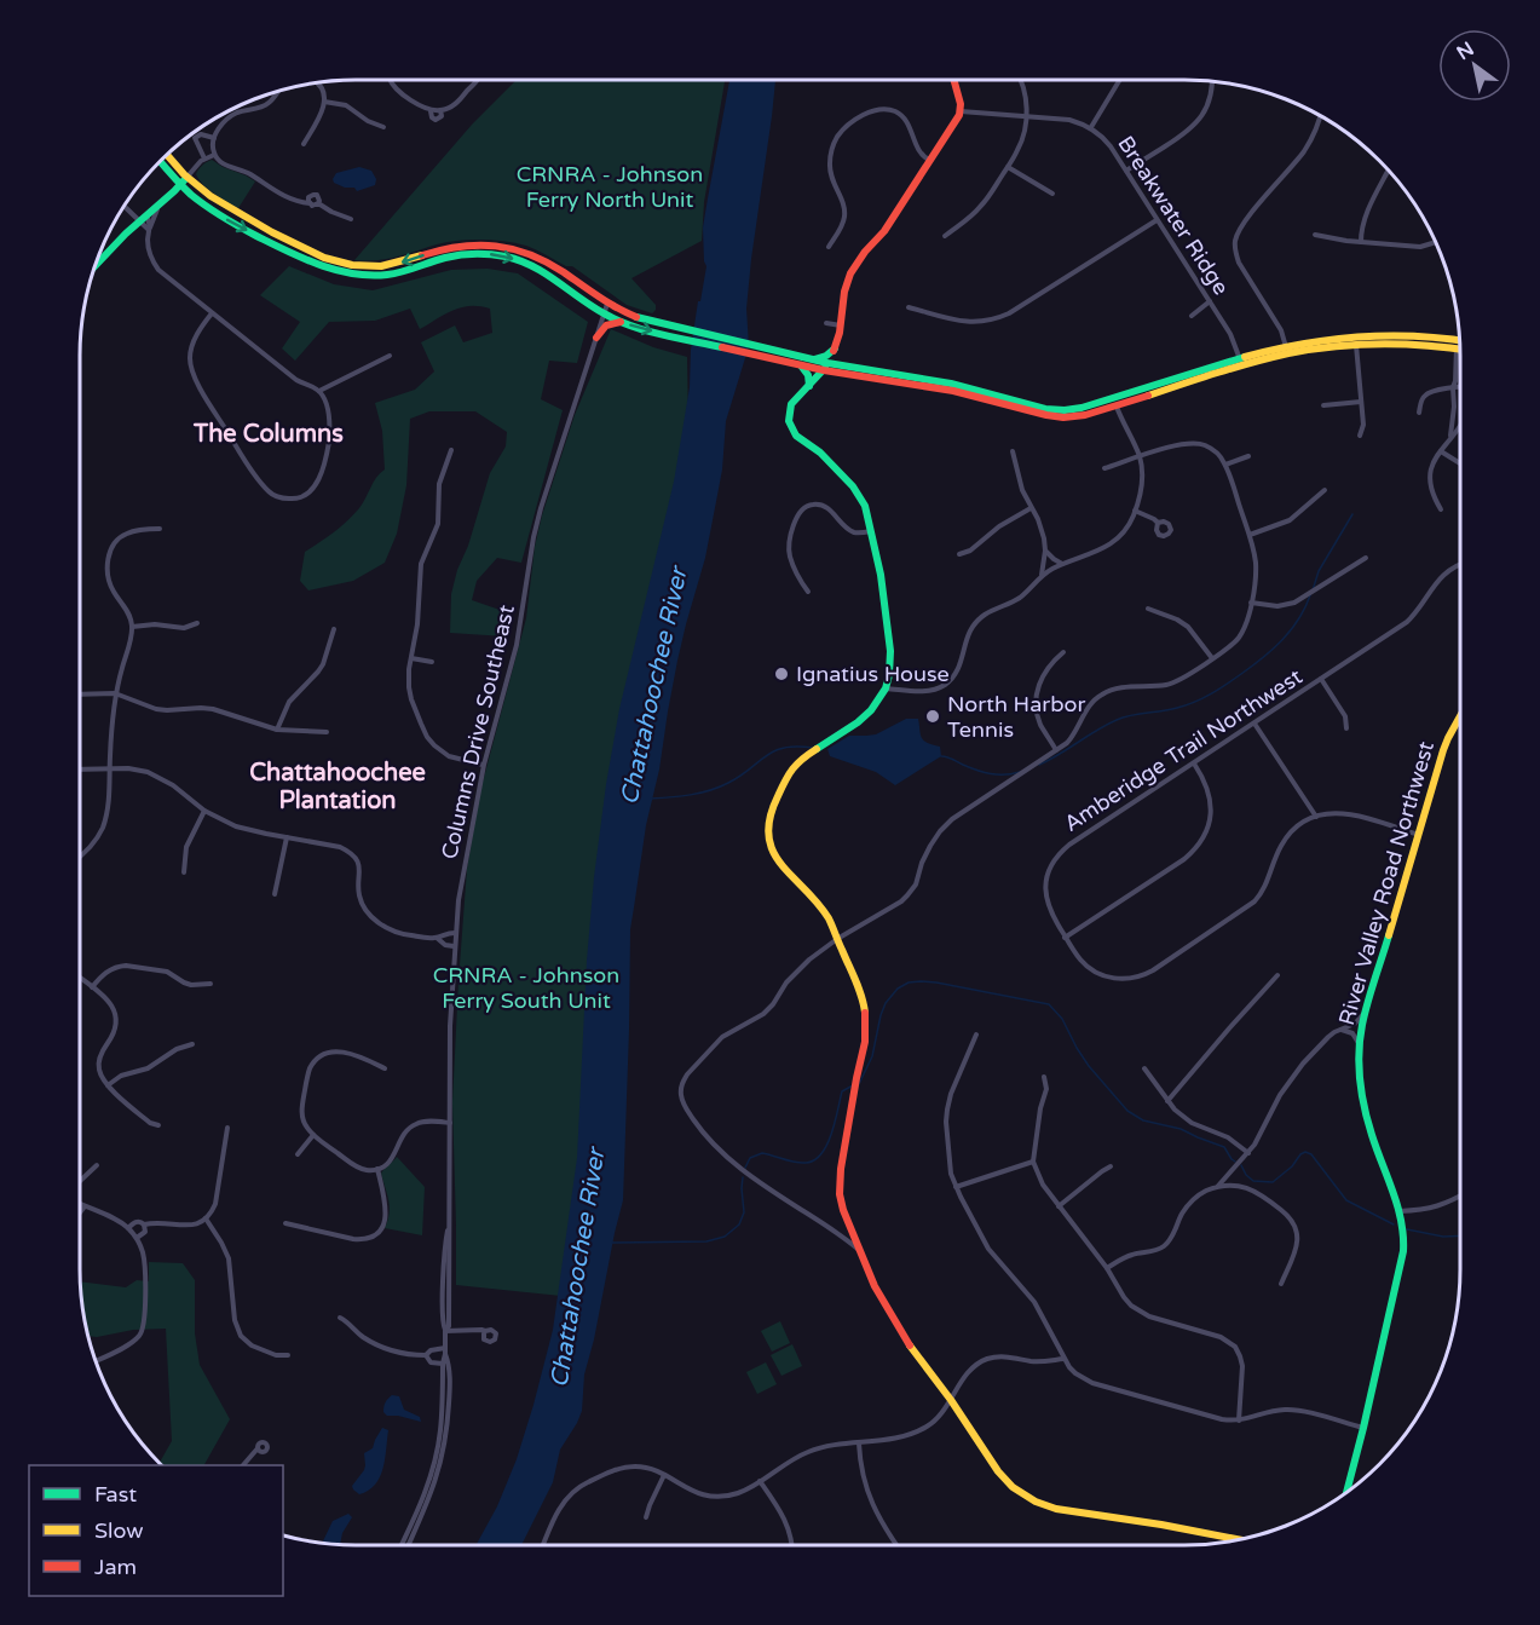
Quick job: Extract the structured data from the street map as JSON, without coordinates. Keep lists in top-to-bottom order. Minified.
{"streets":{"street":["Breakwater Ridge","Columns Drive Southeast","Amberidge Trail Northwest","River Valley Road Northwest"]},"districts":["The Columns","Chattahoochee Plantation"],"water":["Chattahoochee River"],"parks":["CRNRA - Johnson Ferry North Unit","CRNRA - Johnson Ferry South Unit"],"places":["Ignatius House","North Harbor Tennis"],"legend":["Fast","Slow","Jam"],"north":"top left"}
